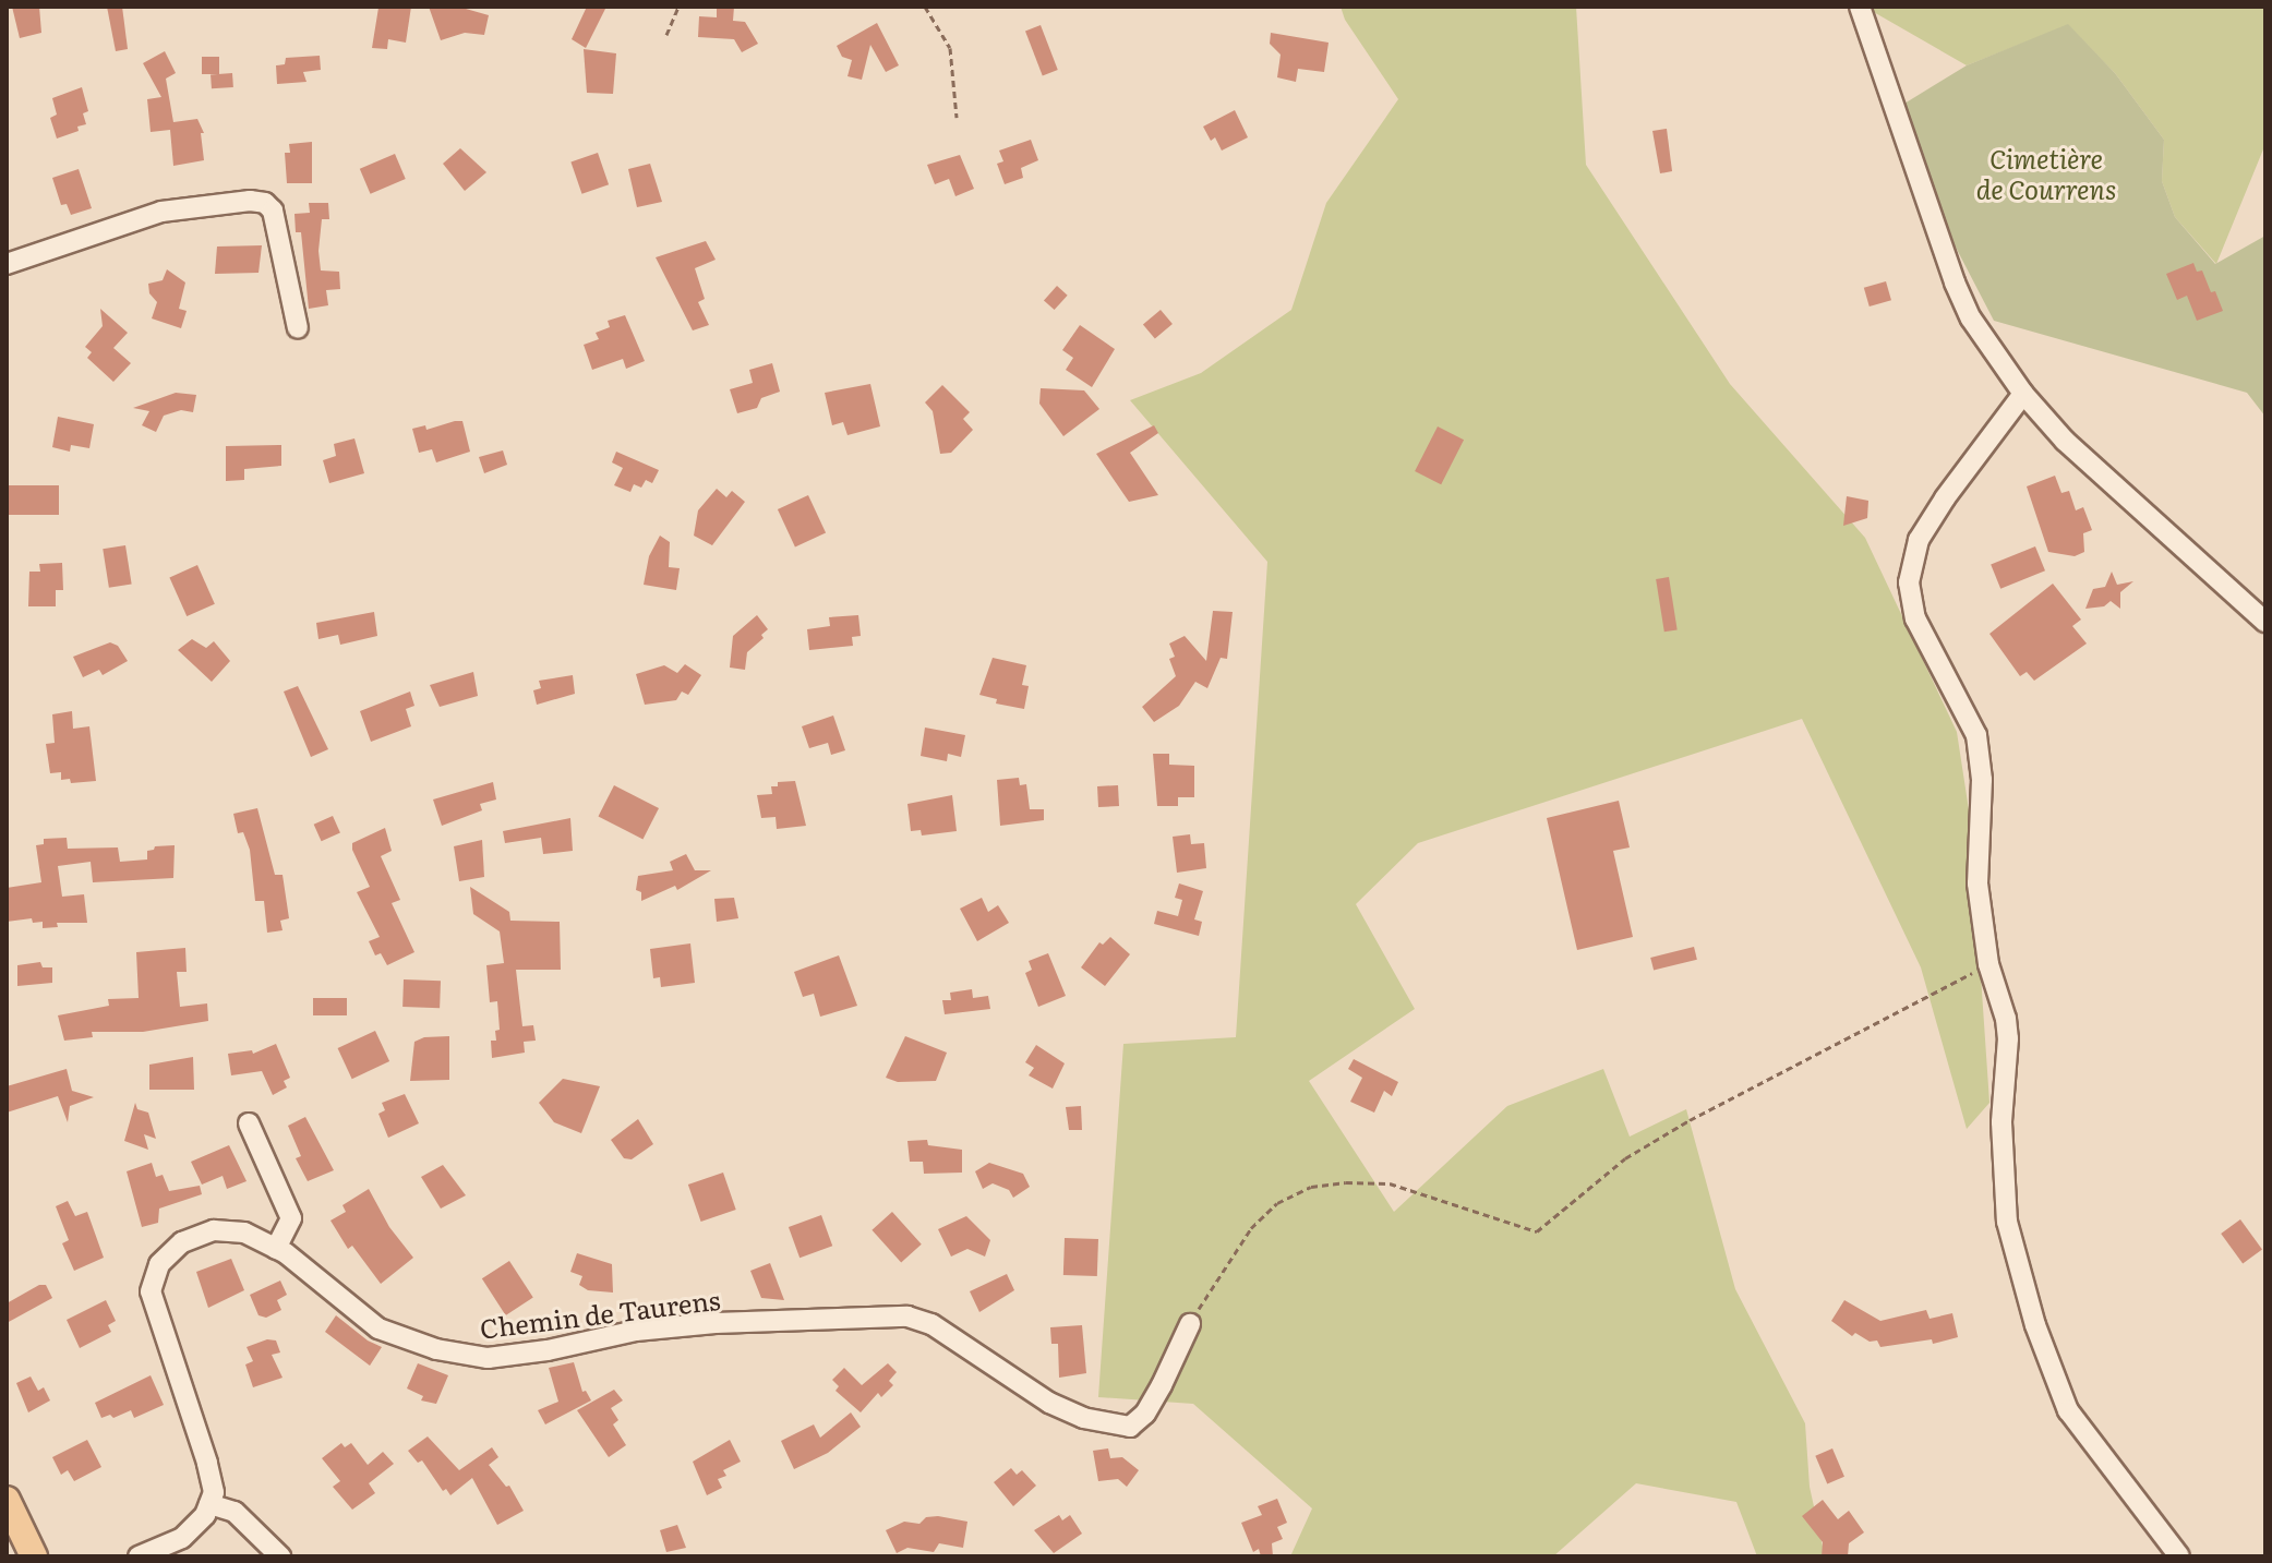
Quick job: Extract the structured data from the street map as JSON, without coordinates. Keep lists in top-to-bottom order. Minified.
{"streets":{"street":["Chemin de Taurens"]},"parks":["Cimetière de Courrens"]}
